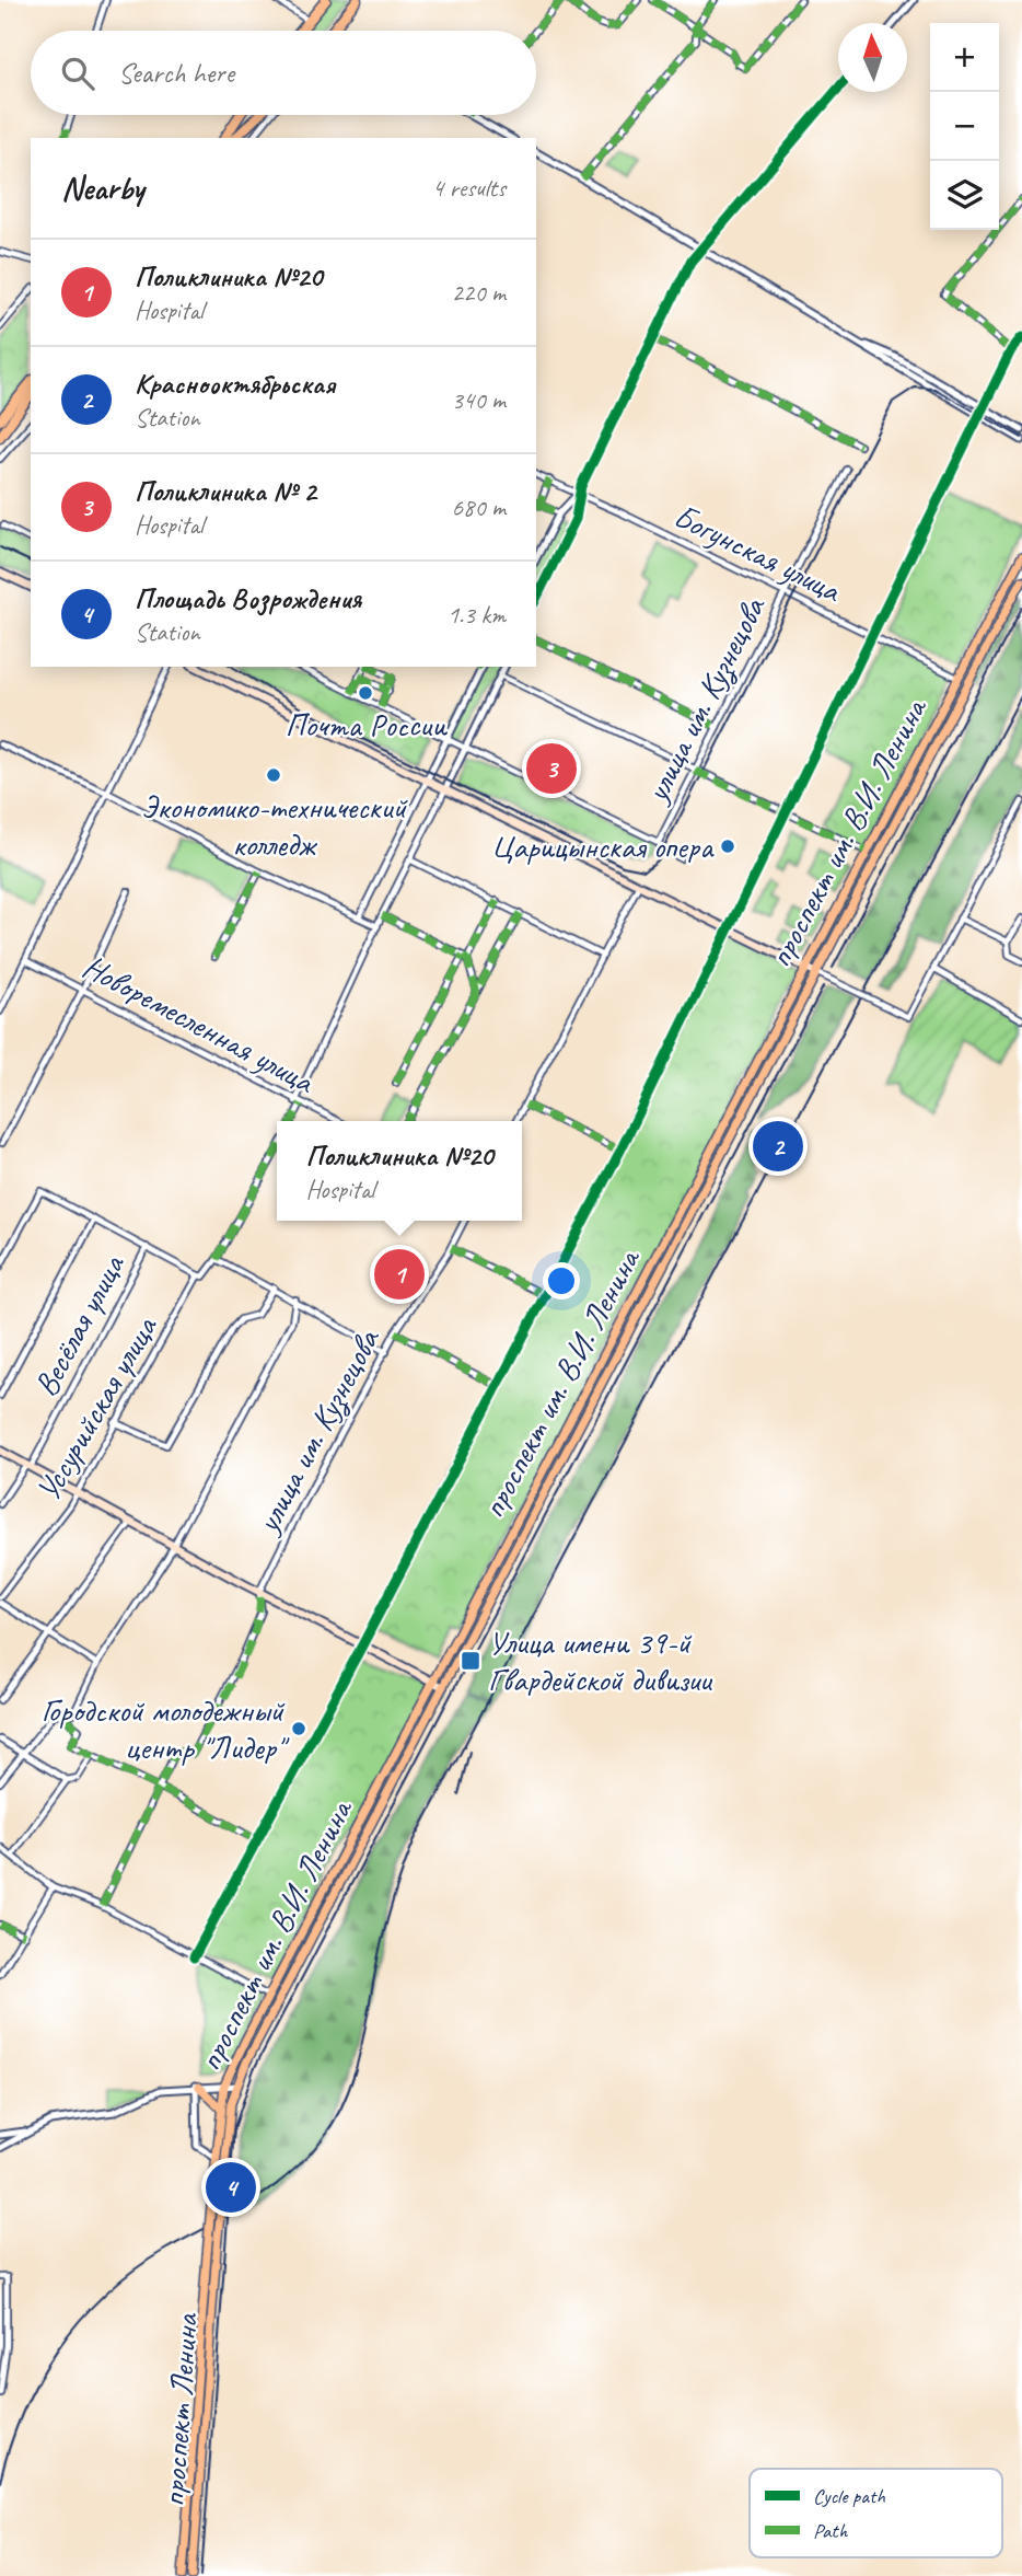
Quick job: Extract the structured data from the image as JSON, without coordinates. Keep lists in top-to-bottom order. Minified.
{"streets":{"main road":["проспект им. В.И. Ленина","проспект Ленина"],"street":["Богунская улица","улица им. Кузнецова","Новоремесленная улица","Весёлая улица","Уссурийская улица"]},"crossings":[["Богунская улица","улица им. Кузнецова"],["Богунская улица","проспект им. В.И. Ленина"],["проспект им. В.И. Ленина","проспект Ленина"]],"places":{"other":["Почта России","Экономико-технический колледж","Царицынская опера","Городской молодежный центр \"Лидер\""],"transit":["Улица имени 39-й Гвардейской дивизии"]},"legend":["Cycle path","Path"],"north":"top","page":{"map_buttons":["+","−"],"search":"Search here","heading":["Nearby","4 results"],"list":[{"mark":"1","name":"Поликлиника №20","note":"Hospital","value":"220 m"},{"mark":"2","name":"Краснооктябрьская","note":"Station","value":"340 m"},{"mark":"3","name":"Поликлиника № 2","note":"Hospital","value":"680 m"},{"mark":"4","name":"Площадь Возрождения","note":"Station","value":"1.3 km"}],"pins":["3","2","1","4"],"popup":["Поликлиника №20","Hospital"]}}
